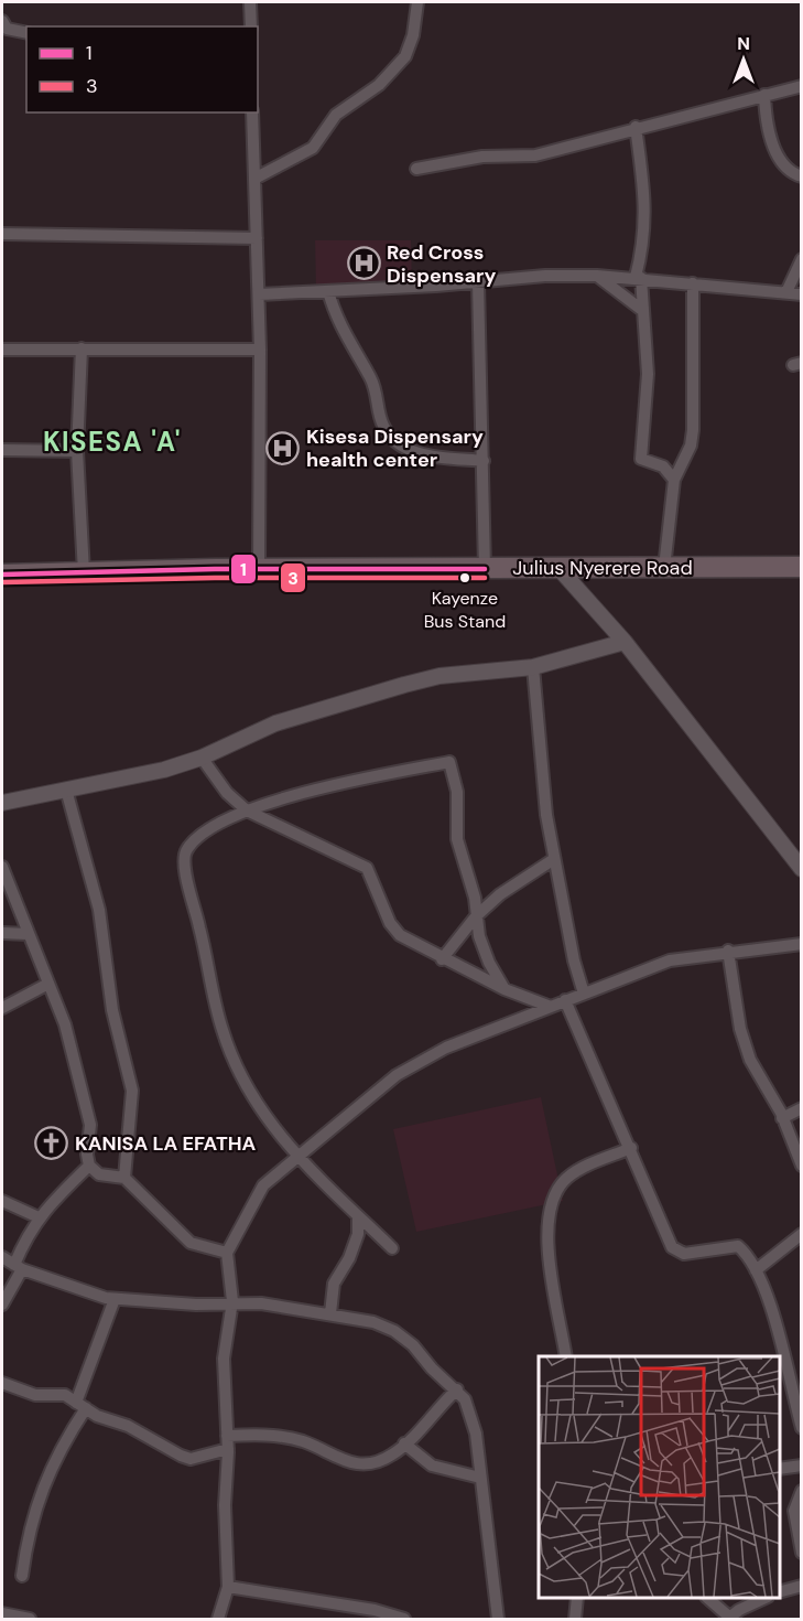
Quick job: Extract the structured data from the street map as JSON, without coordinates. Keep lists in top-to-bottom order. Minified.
{"streets":{"highway":["Julius Nyerere Road"]},"districts":["KISESA 'A'"],"places":{"hospital":["Red Cross Dispensary","Kisesa Dispensary health center"],"other":["Kayenze Bus Stand"],"church":["KANISA LA EFATHA"]},"lines":["transit line 1","transit line 3"],"legend":["1","3"],"north":"top"}
